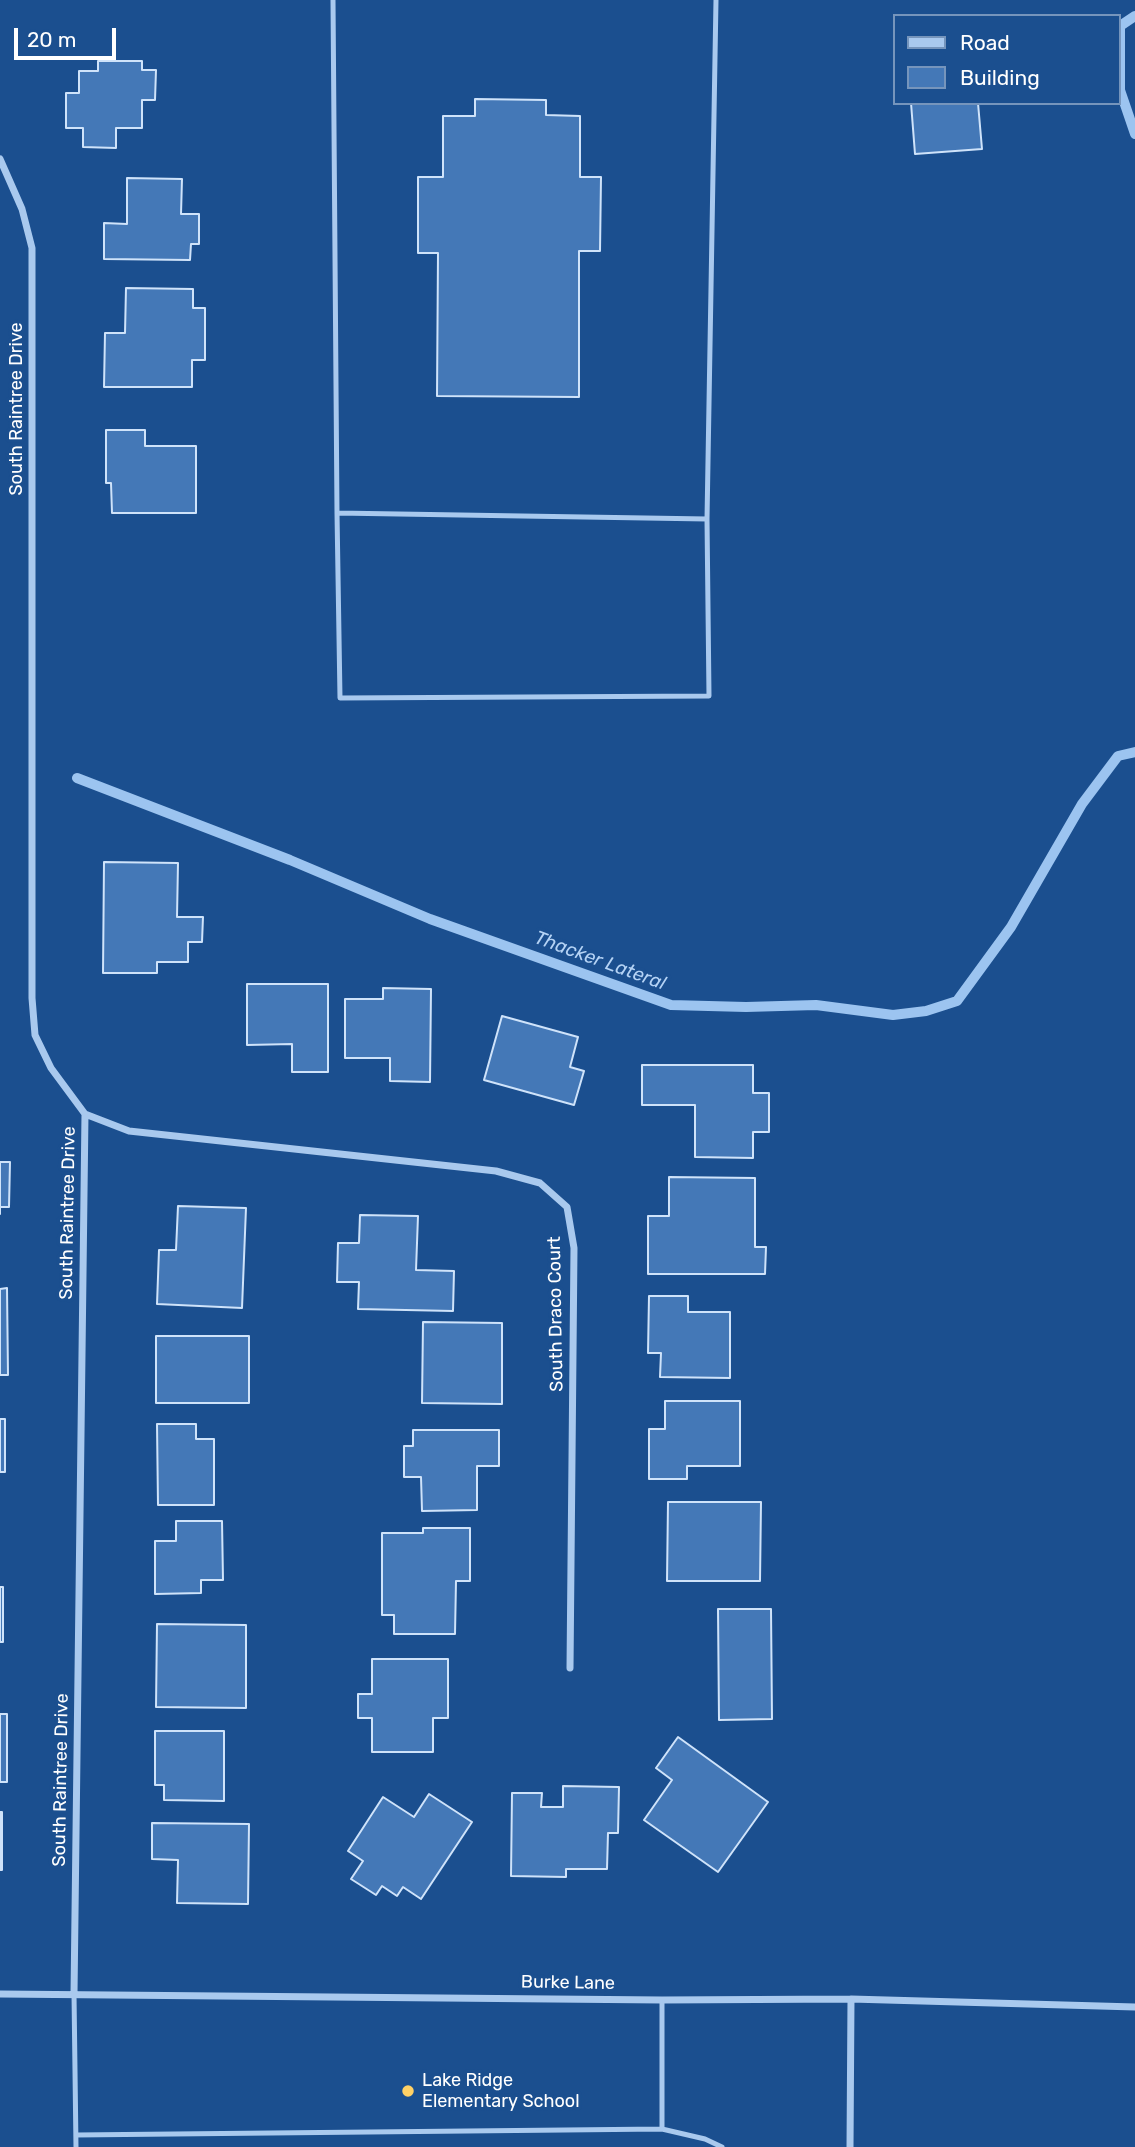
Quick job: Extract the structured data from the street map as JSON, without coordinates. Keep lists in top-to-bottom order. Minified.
{"streets":{"street":["South Raintree Drive","South Draco Court","Burke Lane"]},"crossings":[["South Raintree Drive","South Draco Court"],["South Raintree Drive","Burke Lane"]],"water":["Thacker Lateral"],"places":["Lake Ridge Elementary School"],"legend":["Road","Building"],"scale_bar":"20 m"}
